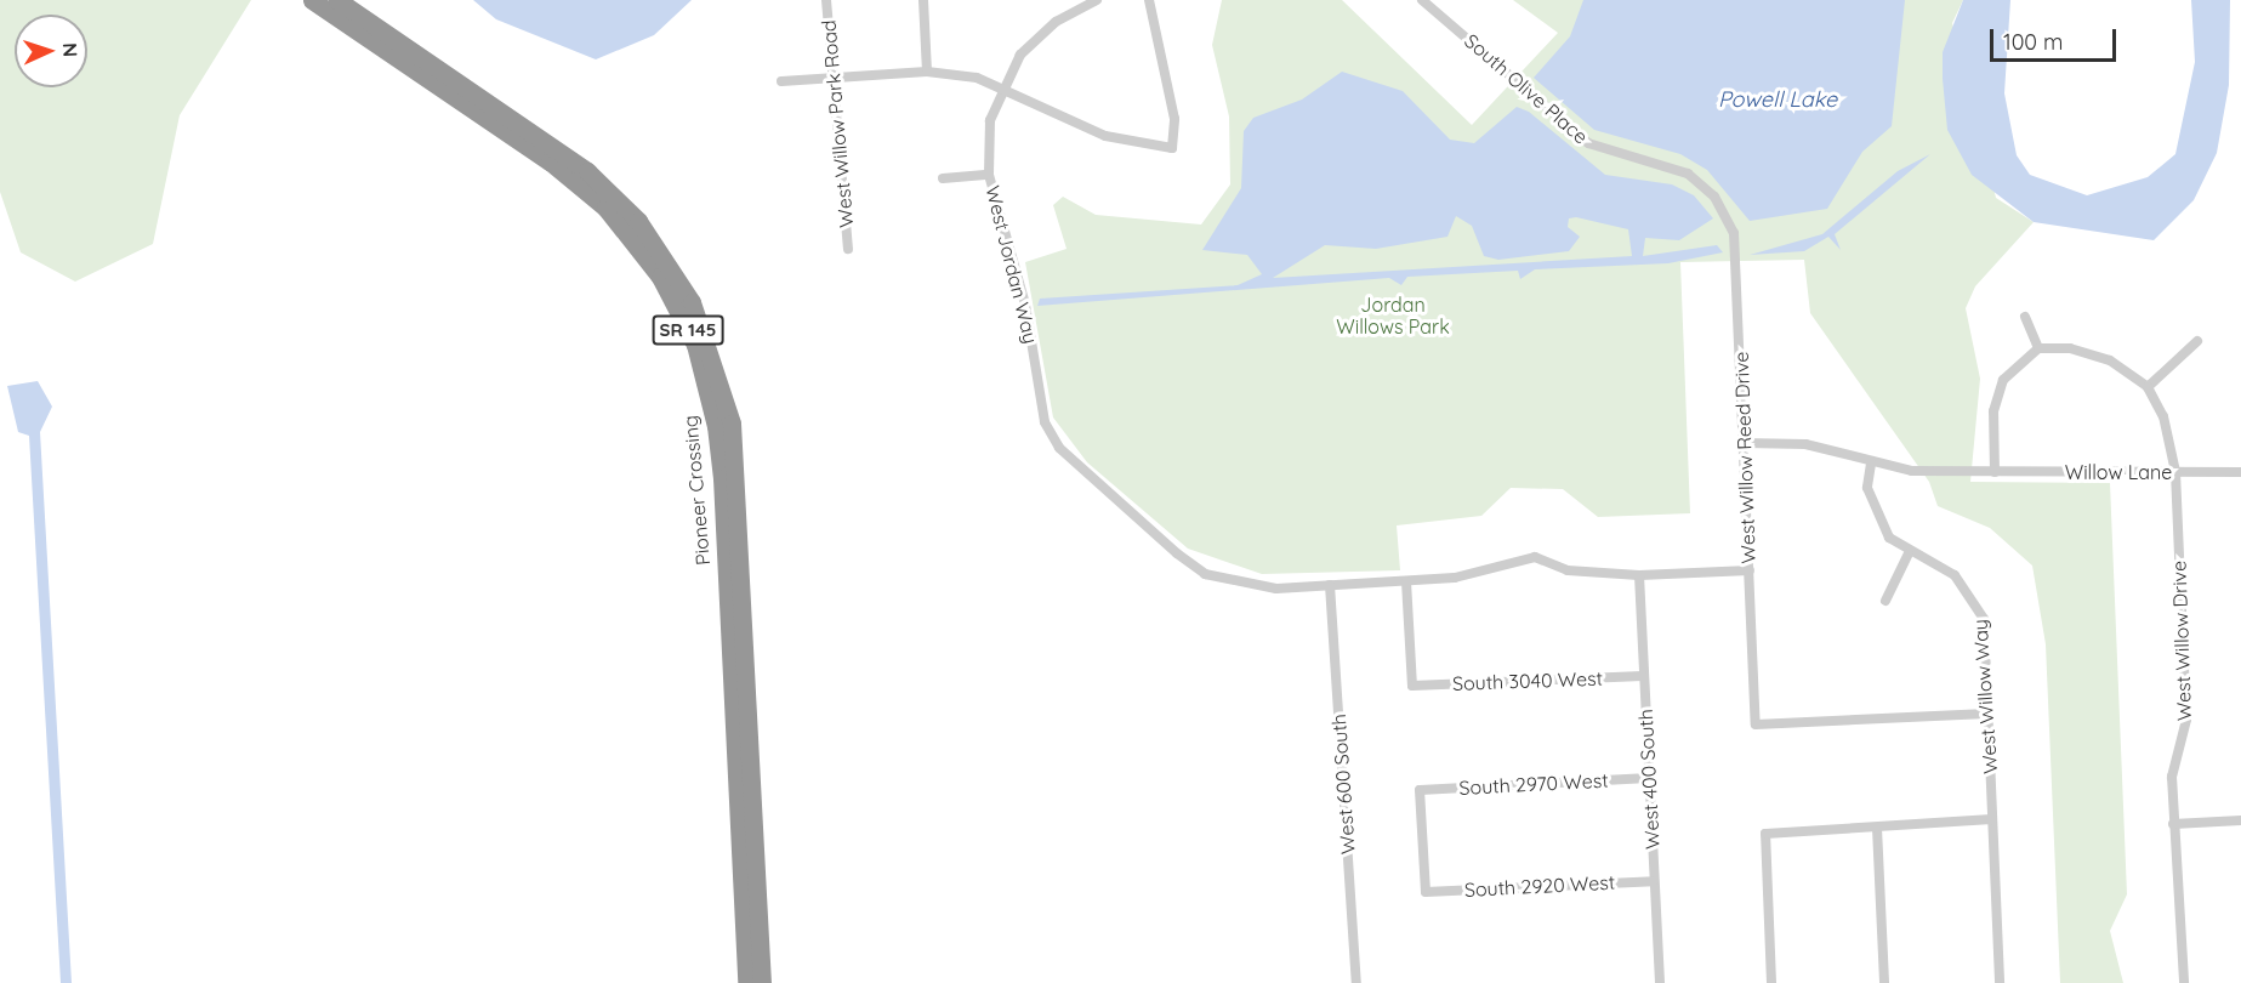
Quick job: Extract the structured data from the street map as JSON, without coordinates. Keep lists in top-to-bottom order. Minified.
{"streets":{"highway":["SR 145","Pioneer Crossing"],"street":["South Olive Place","West Willow Park Road","West Jordan Way","West Willow Reed Drive","Willow Lane","West Willow Drive","South 3040 West","West Willow Way","West 400 South","West 600 South","South 2970 West","South 2920 West"]},"crossings":[["South Olive Place","West Willow Reed Drive"],["West Jordan Way","West 600 South"],["West Willow Reed Drive","Willow Lane"],["West Willow Reed Drive","West Willow Way"],["Willow Lane","West Willow Drive"],["Willow Lane","West Willow Way"],["South 3040 West","West 400 South"],["West 400 South","South 2970 West"],["West 400 South","South 2920 West"],["South 2970 West","South 2920 West"]],"water":["Powell Lake"],"parks":["Jordan Willows Park"],"scale_bar":"100 m","north":"right"}
